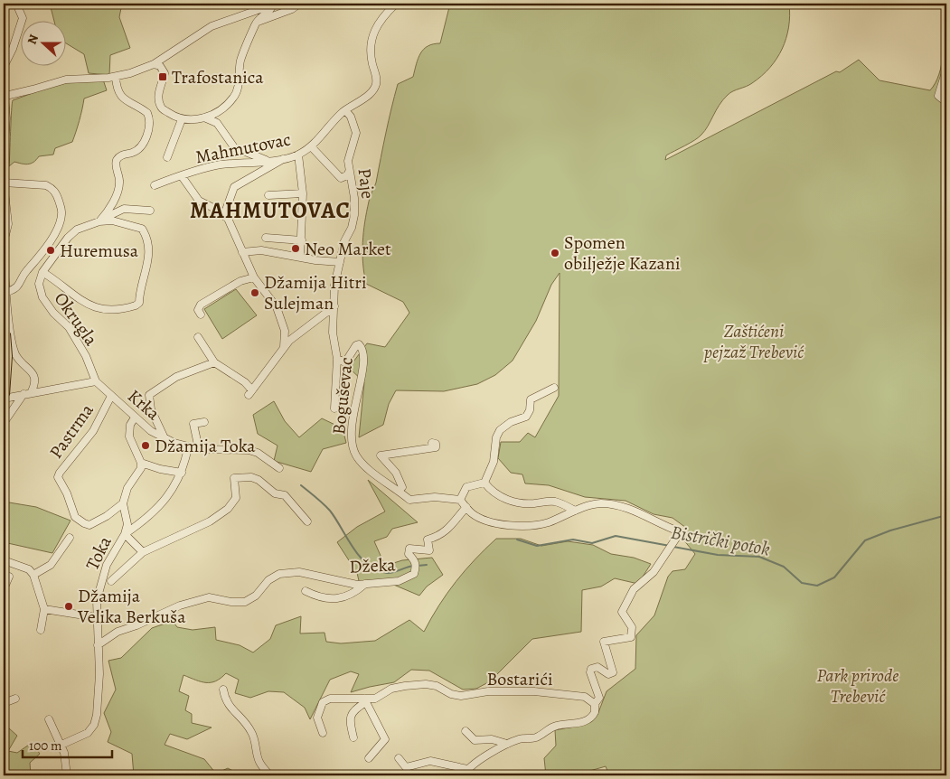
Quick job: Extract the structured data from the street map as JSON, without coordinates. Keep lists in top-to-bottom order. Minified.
{"streets":{"street":["Mahmutovac","Paje","Okrugla","Boguševac","Krka","Pastrma","Toka","Džeka","Bostarići"]},"crossings":[["Mahmutovac","Paje"],["Paje","Boguševac"],["Okrugla","Krka"],["Krka","Pastrma"],["Pastrma","Toka"],["Toka","Džeka"]],"districts":["MAHMUTOVAC"],"water":["Bistrički potok"],"parks":["Zaštićeni pejzaž Trebević","Park prirode Trebević"],"places":{"transit":["Trafostanica"],"other":["Neo Market","Huremusa","Spomen obilježje Kazani","Džamija Hitri Sulejman","Džamija Toka","Džamija Velika Berkuša"]},"scale_bar":"100 m","north":"left"}
